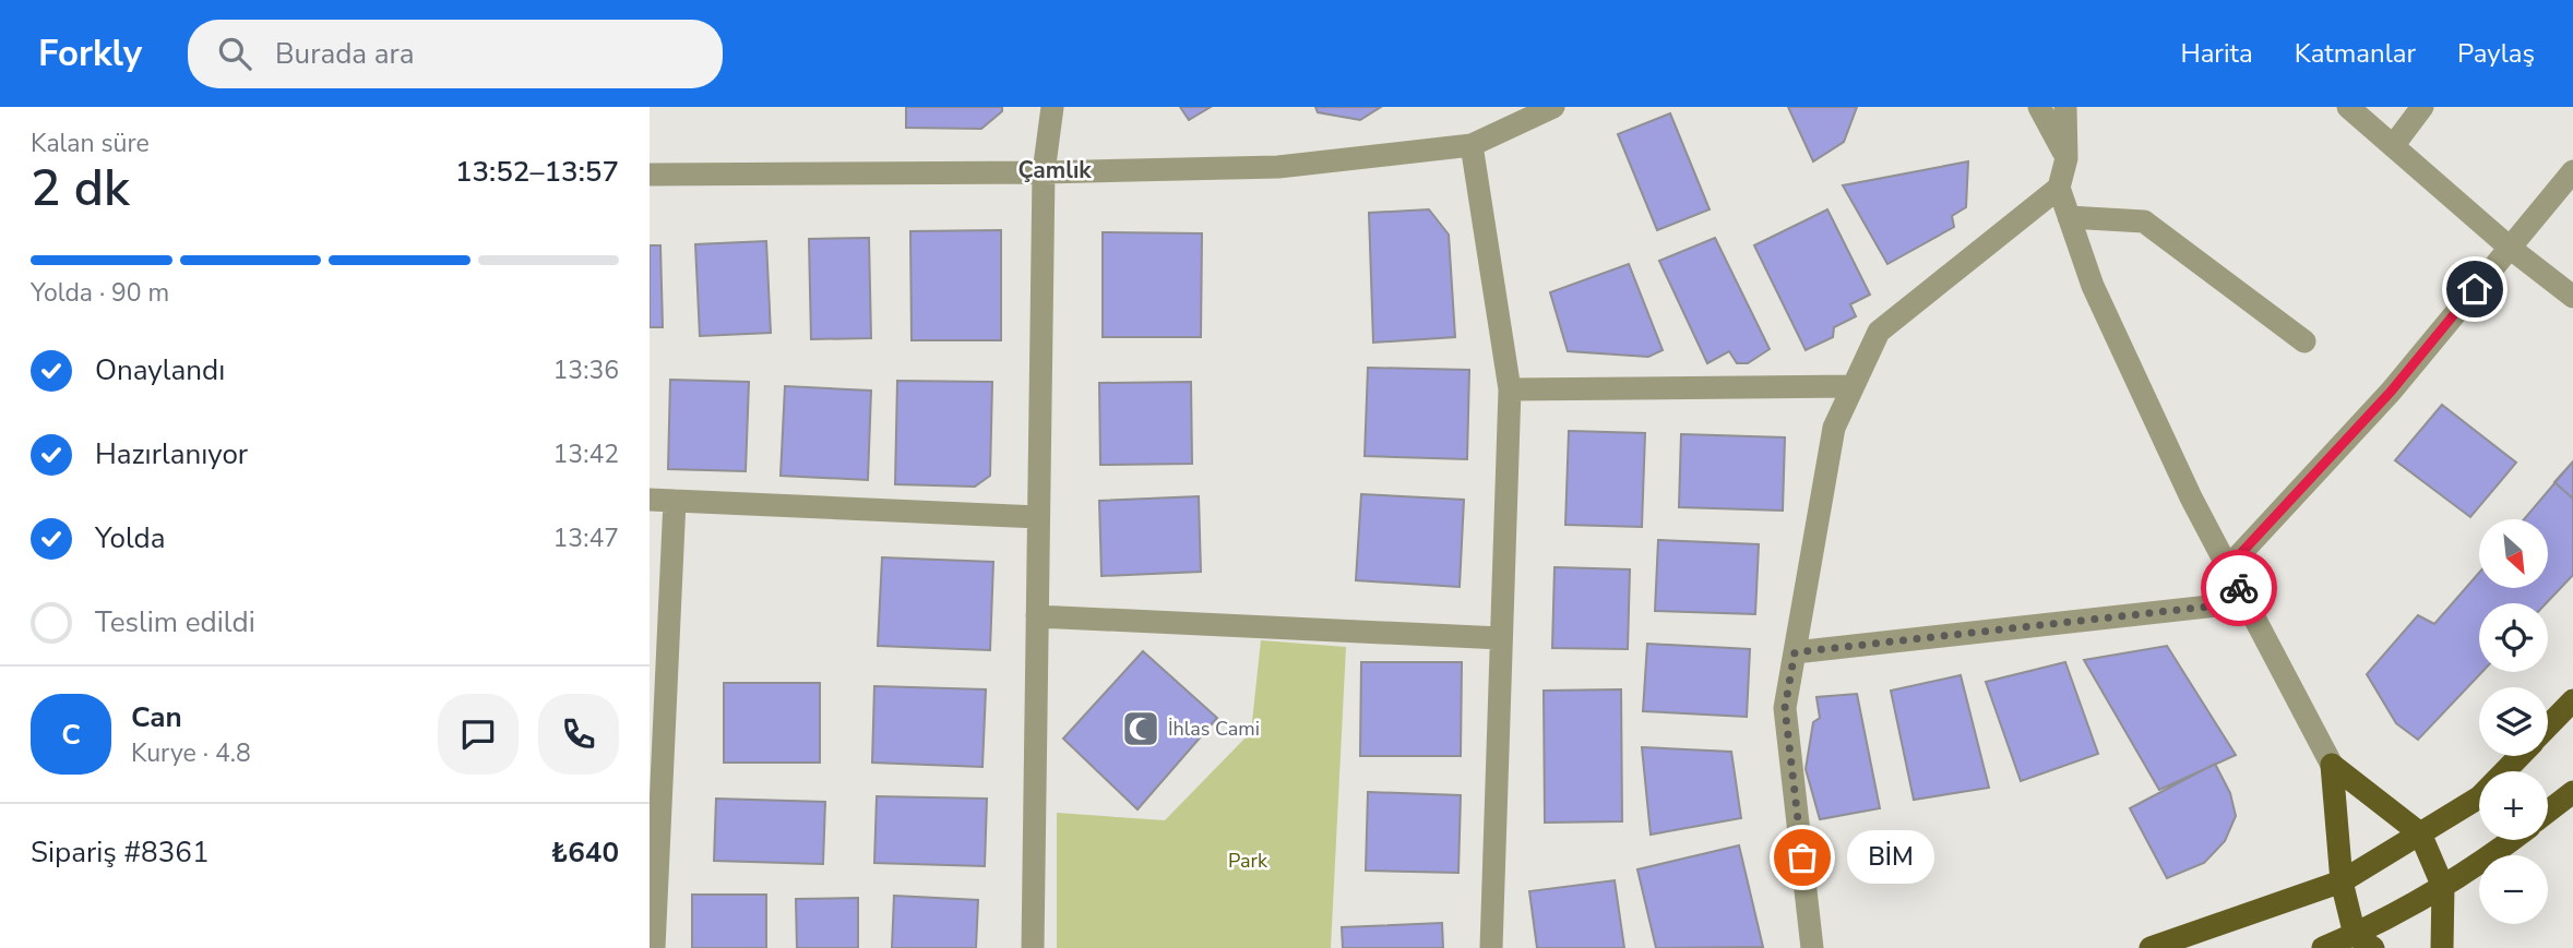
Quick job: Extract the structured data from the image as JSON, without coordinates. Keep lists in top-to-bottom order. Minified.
{"districts":["Çamlık"],"parks":["Park"],"places":{"mosque":["İhlas Cami"],"other":["BİM"]},"north":"bottom right","page":{"header":"Forkly","search":"Burada ara","nav":["Harita","Katmanlar","Paylaş"],"heading":["2 dk","Kalan süre","13:52–13:57"],"panel":["Can","Kurye · 4.8","Sipariş #8361","₺640"],"bar":"Yolda · 90 m","list":[["Onaylandı","13:36"],["Hazırlanıyor","13:42"],["Yolda","13:47"],"Teslim edildi"],"map_buttons":["+","−"],"round":"C","bubble":"BİM"}}
